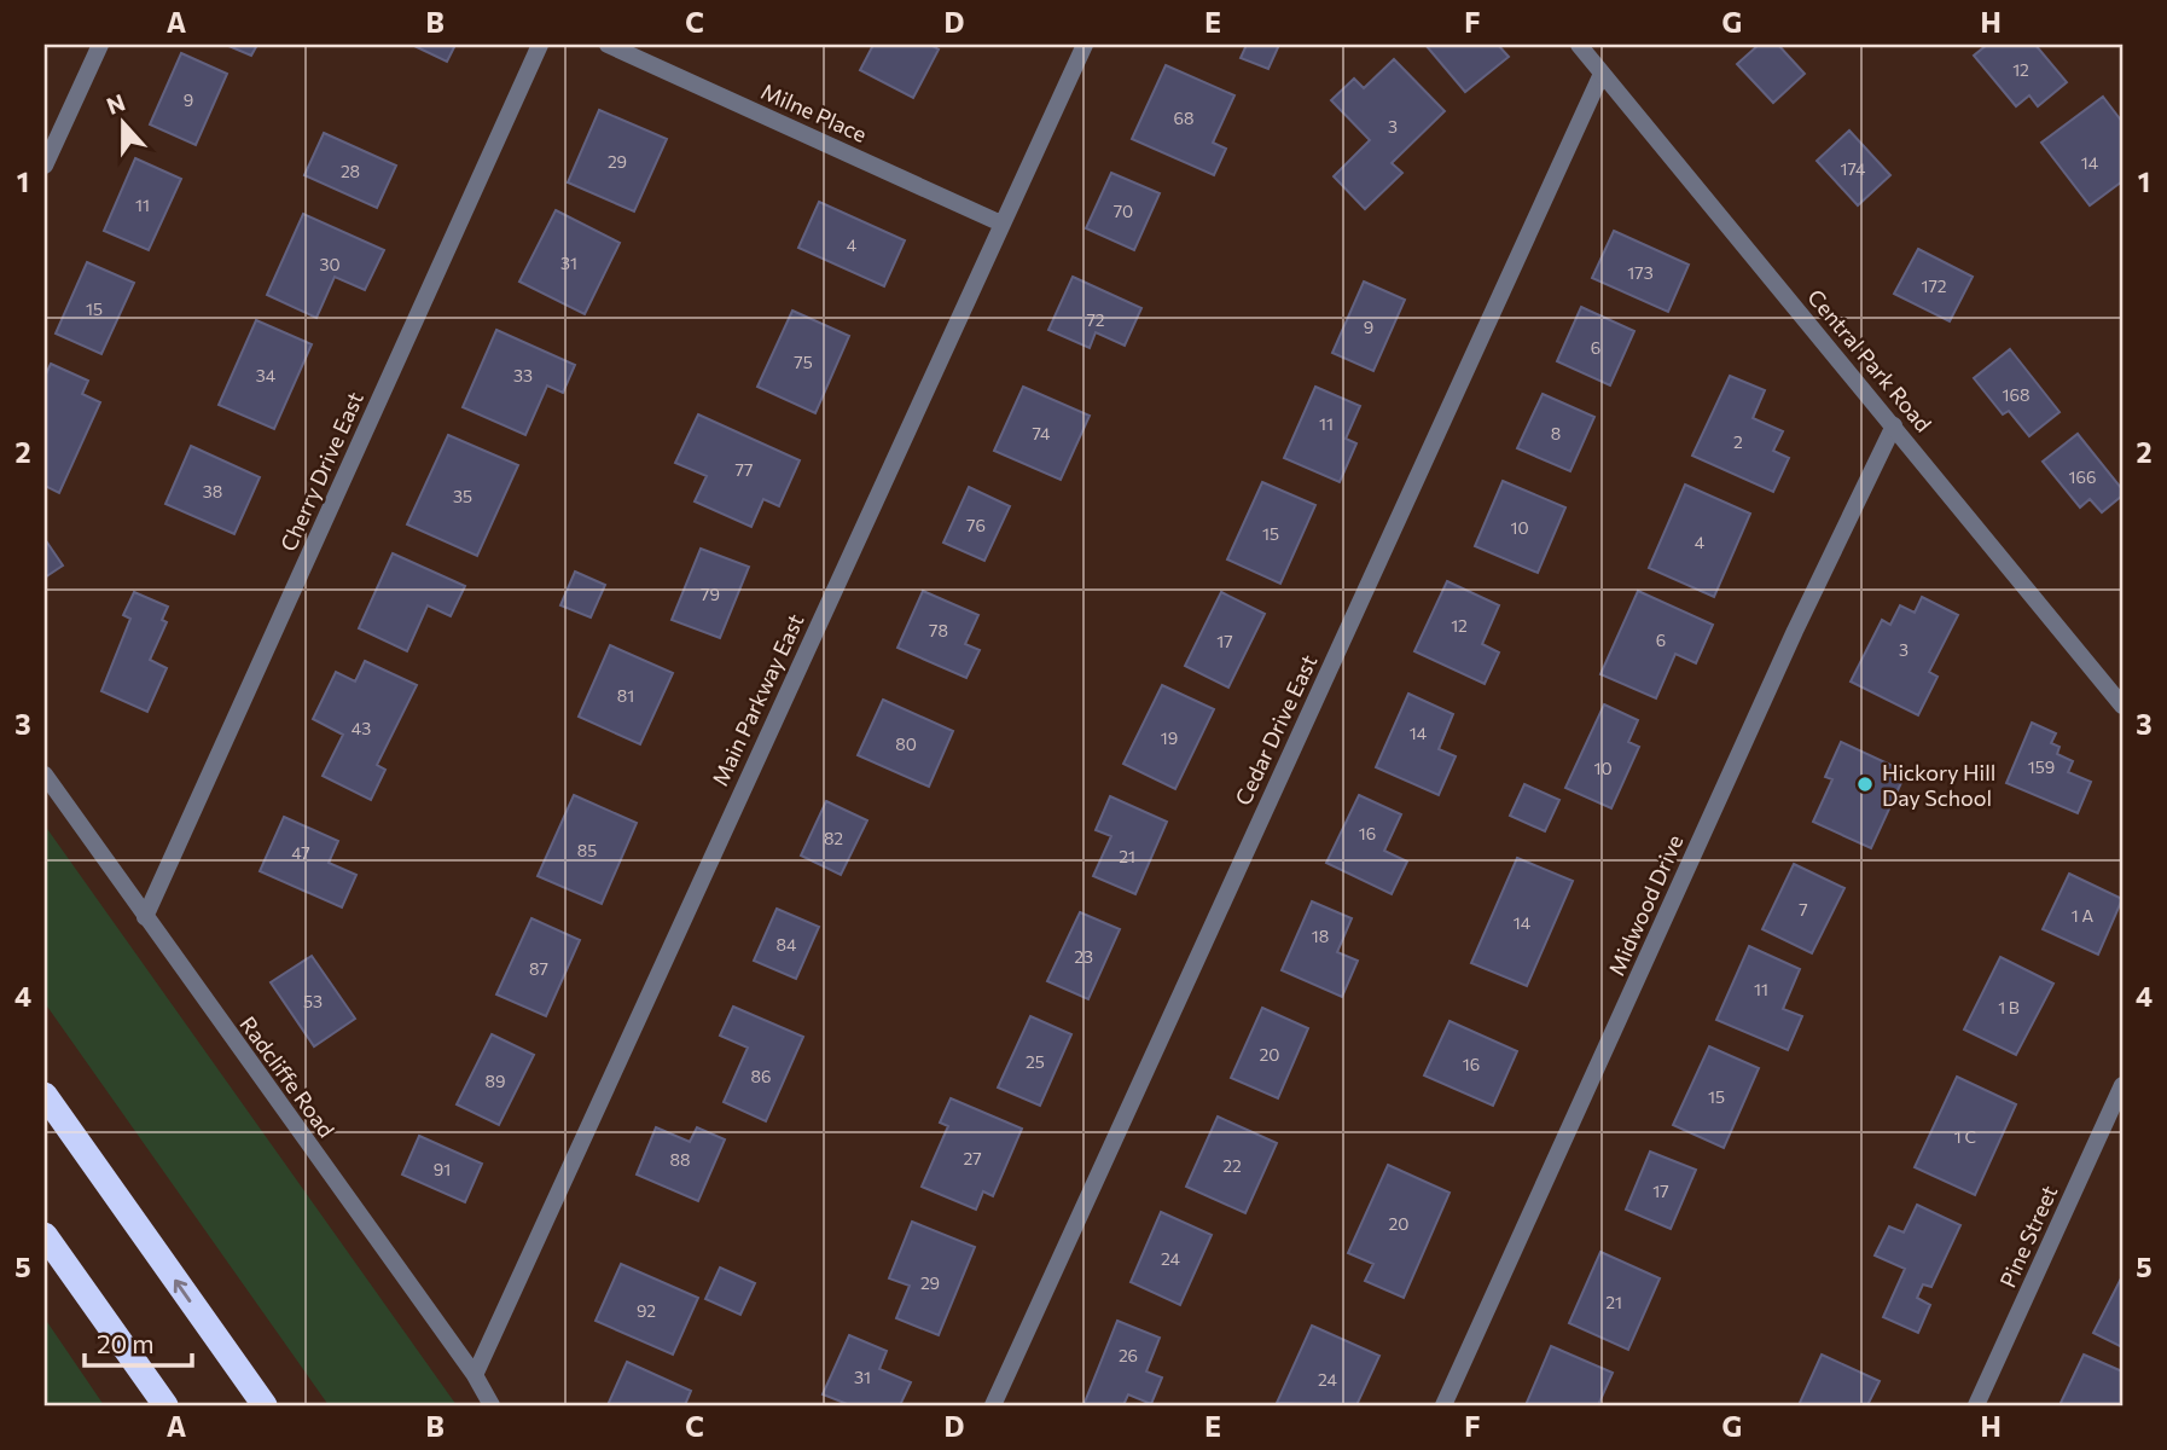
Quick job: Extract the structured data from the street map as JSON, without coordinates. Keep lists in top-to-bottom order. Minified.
{"streets":{"street":["Milne Place","Central Park Road","Cherry Drive East","Main Parkway East","Cedar Drive East","Midwood Drive","Radcliffe Road","Pine Street"]},"crossings":[["Milne Place","Main Parkway East"],["Central Park Road","Cedar Drive East"],["Central Park Road","Midwood Drive"],["Cherry Drive East","Radcliffe Road"],["Main Parkway East","Radcliffe Road"]],"places":["Hickory Hill Day School"],"house_numbers":["12","9","68","3","29","14","174","28","11","70","4","31","30","173","172","15","72","9","6","75","34","33","168","11","74","8","2","77","166","38","35","76","10","15","4","79","12","78","6","17","3","81","43","14","19","80","159","10","16","82","85","47","21","7","1 A","14","18","84","23","87","11","53","1 B","20","25","16","86","89","15","1 C","27","88","22","91","17","20","24","29","21","92","26","31","24"],"scale_bar":"20 m","north":"top","grid":{"columns":["A","B","C","D","E","F","G","H"],"rows":["1","2","3","4","5"]}}
